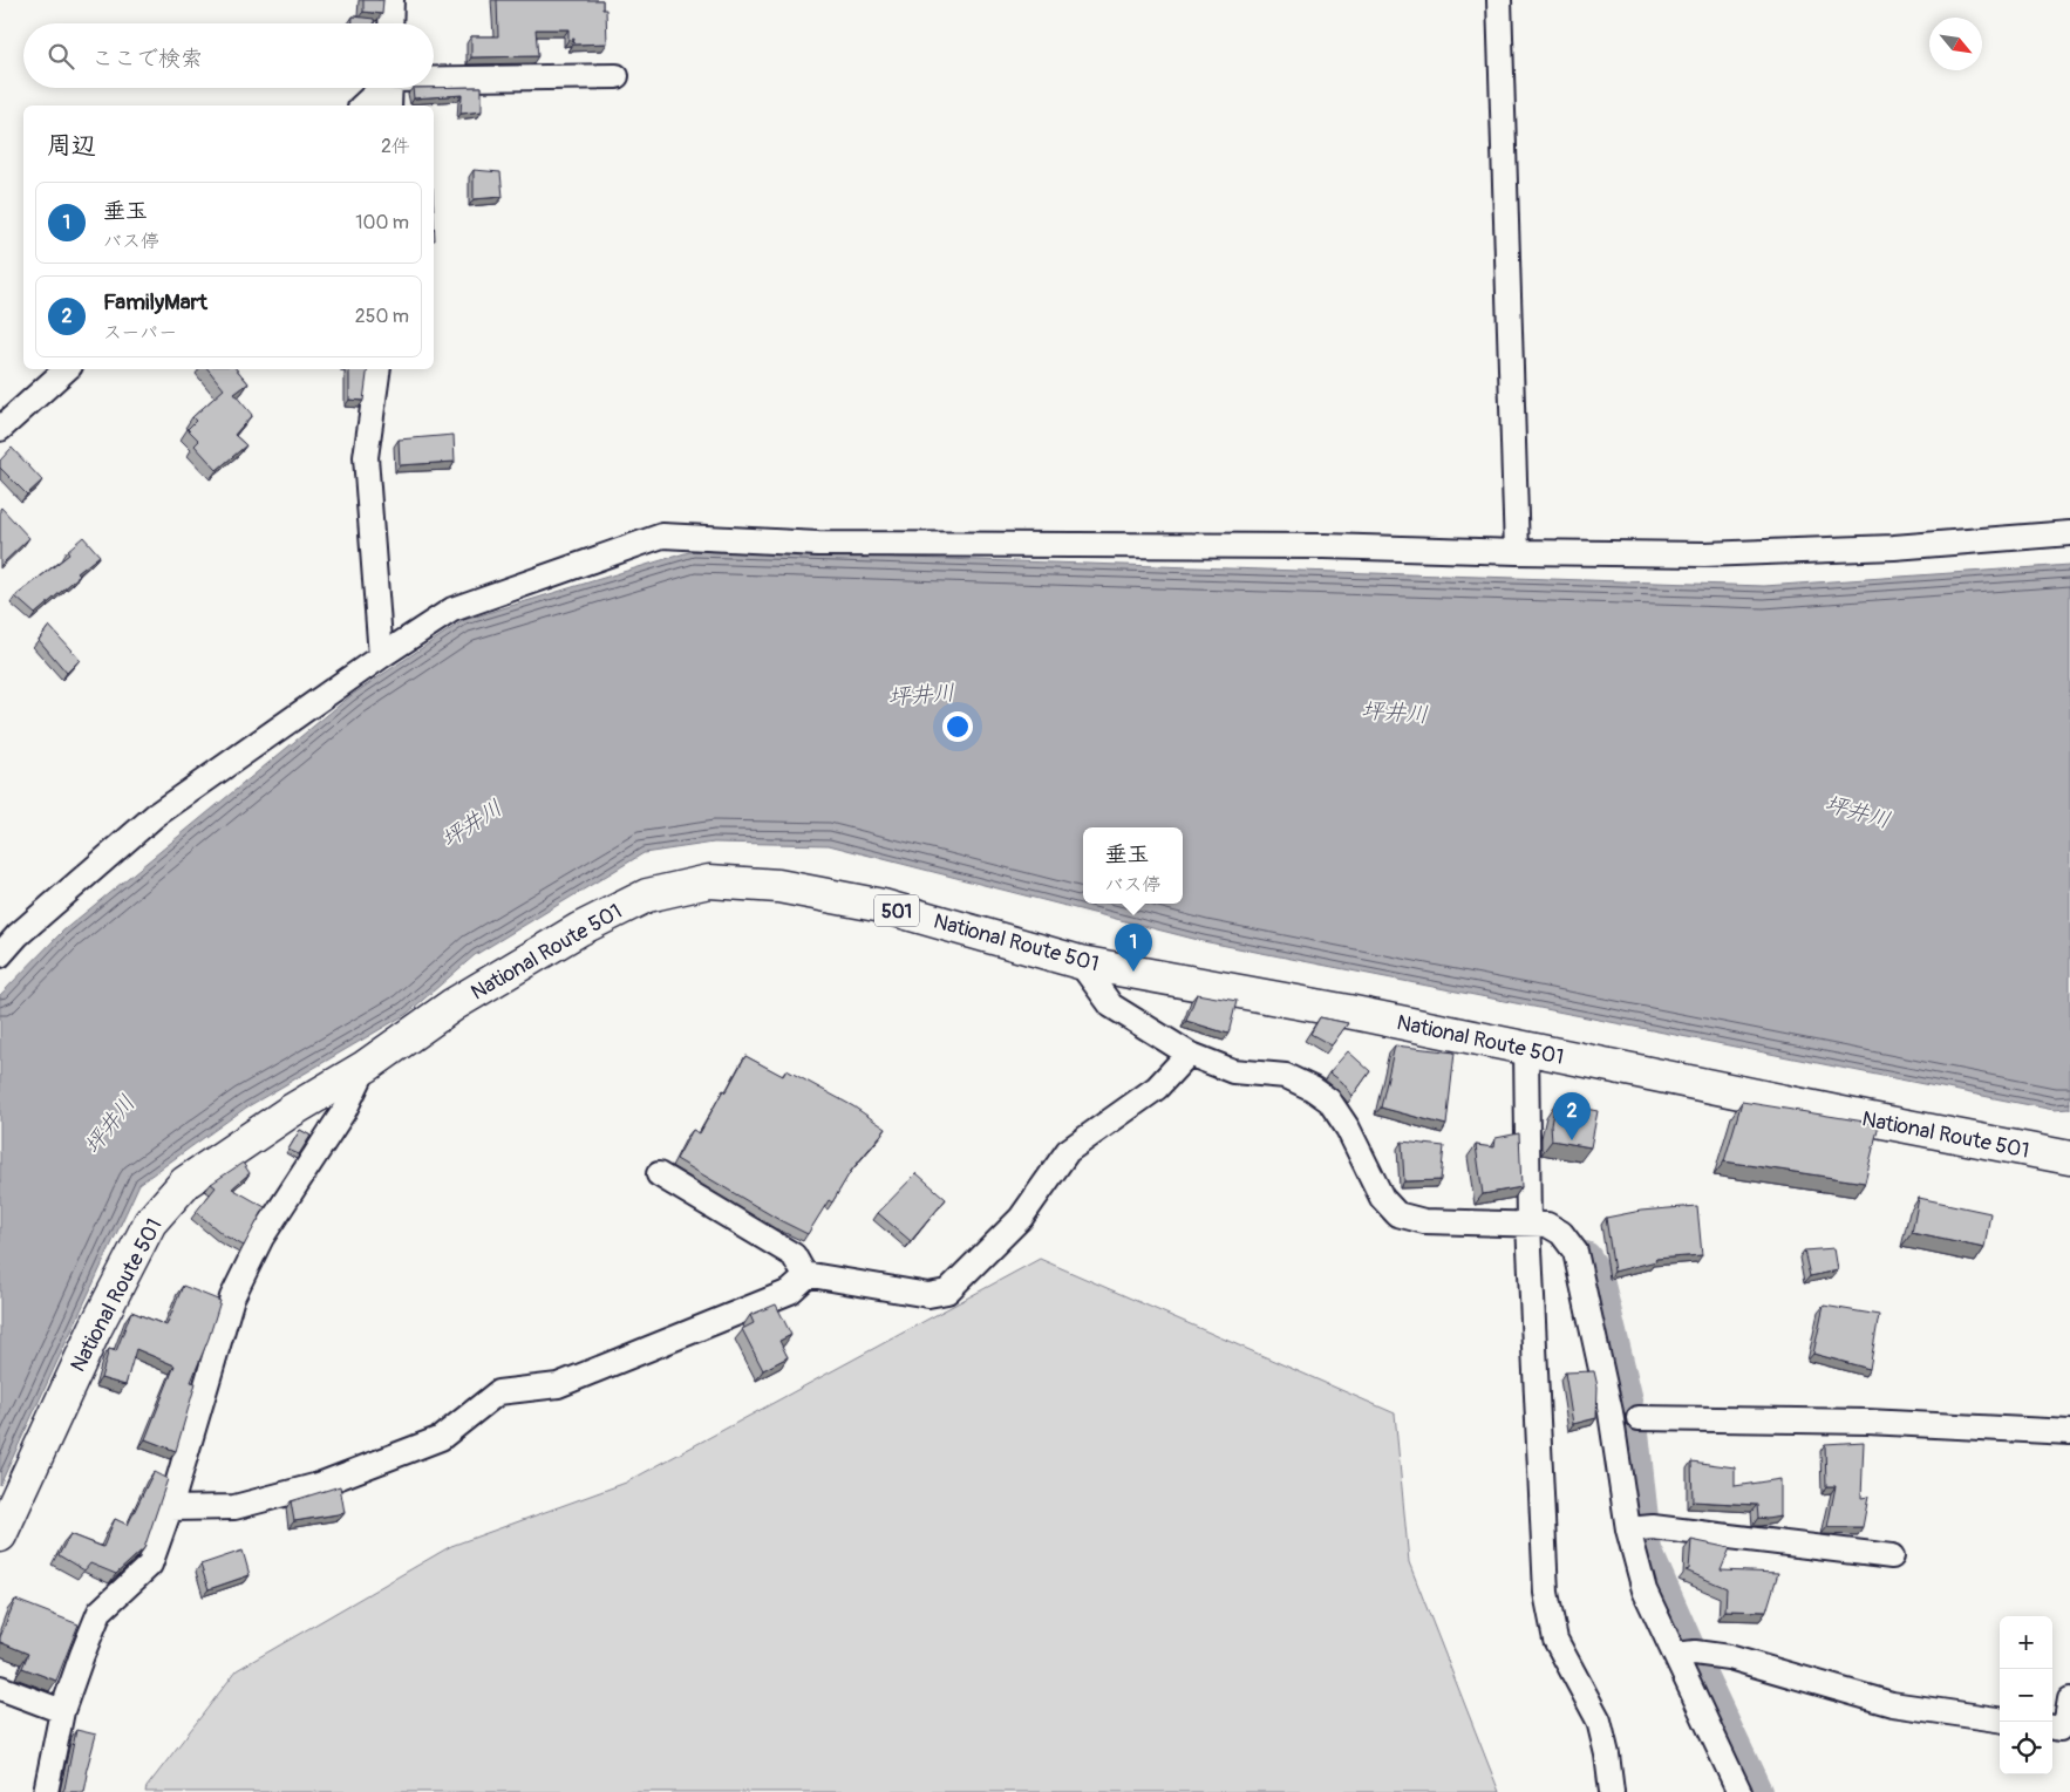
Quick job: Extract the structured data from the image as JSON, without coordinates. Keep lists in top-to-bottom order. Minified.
{"streets":{"highway":["501","National Route 501"]},"water":["坪井川"],"north":"bottom right","page":{"search":"ここで検索","heading":["周辺","2件"],"list":[{"mark":"1","name":"垂玉","note":"バス停","value":"100 m"},{"mark":"2","name":"FamilyMart","note":"スーパー","value":"250 m"}],"popup":["垂玉","バス停"],"pins":["1","2"],"map_buttons":["+","−"]}}
